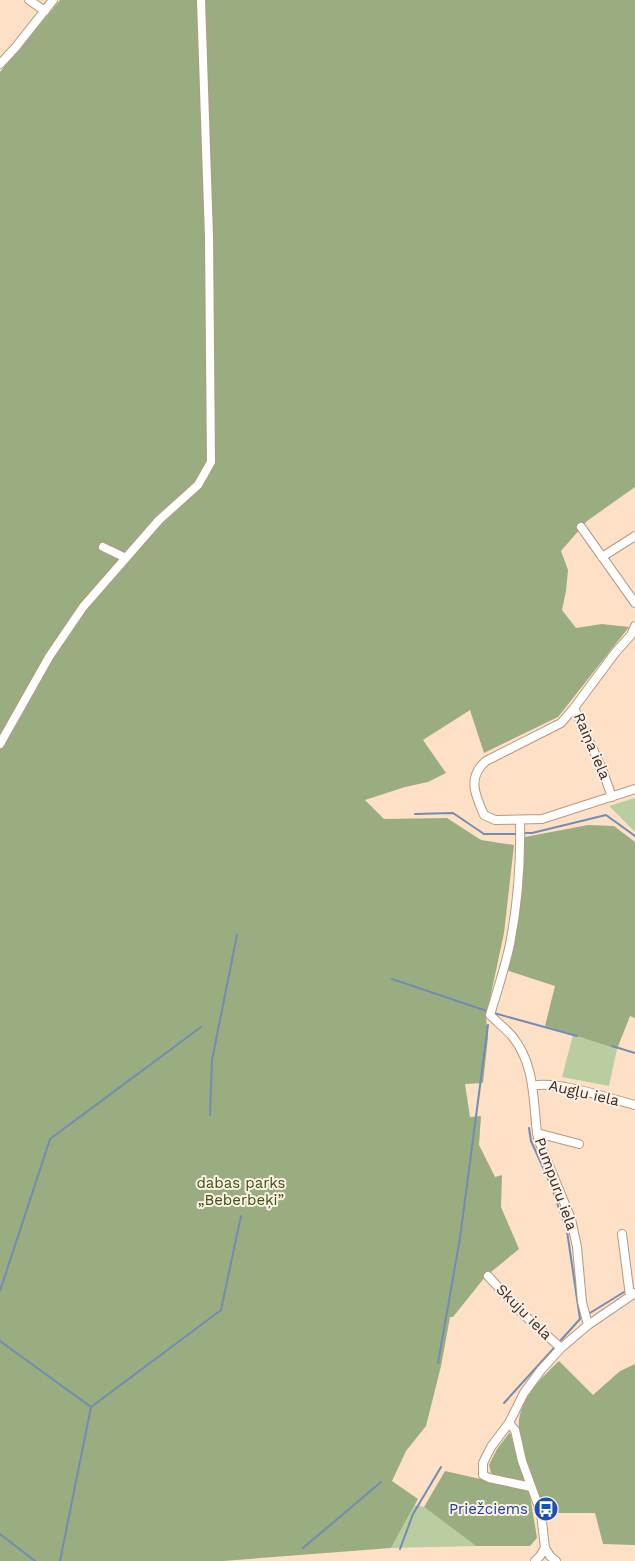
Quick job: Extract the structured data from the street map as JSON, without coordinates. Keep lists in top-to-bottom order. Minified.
{"streets":{"street":["Raiņa iela","Augļu iela","Pumpuru iela","Skuju iela"]},"crossings":[["Augļu iela","Pumpuru iela"]],"parks":["dabas parks „Beberbeķi”"],"places":{"bus stop":["Priežciems"]}}
